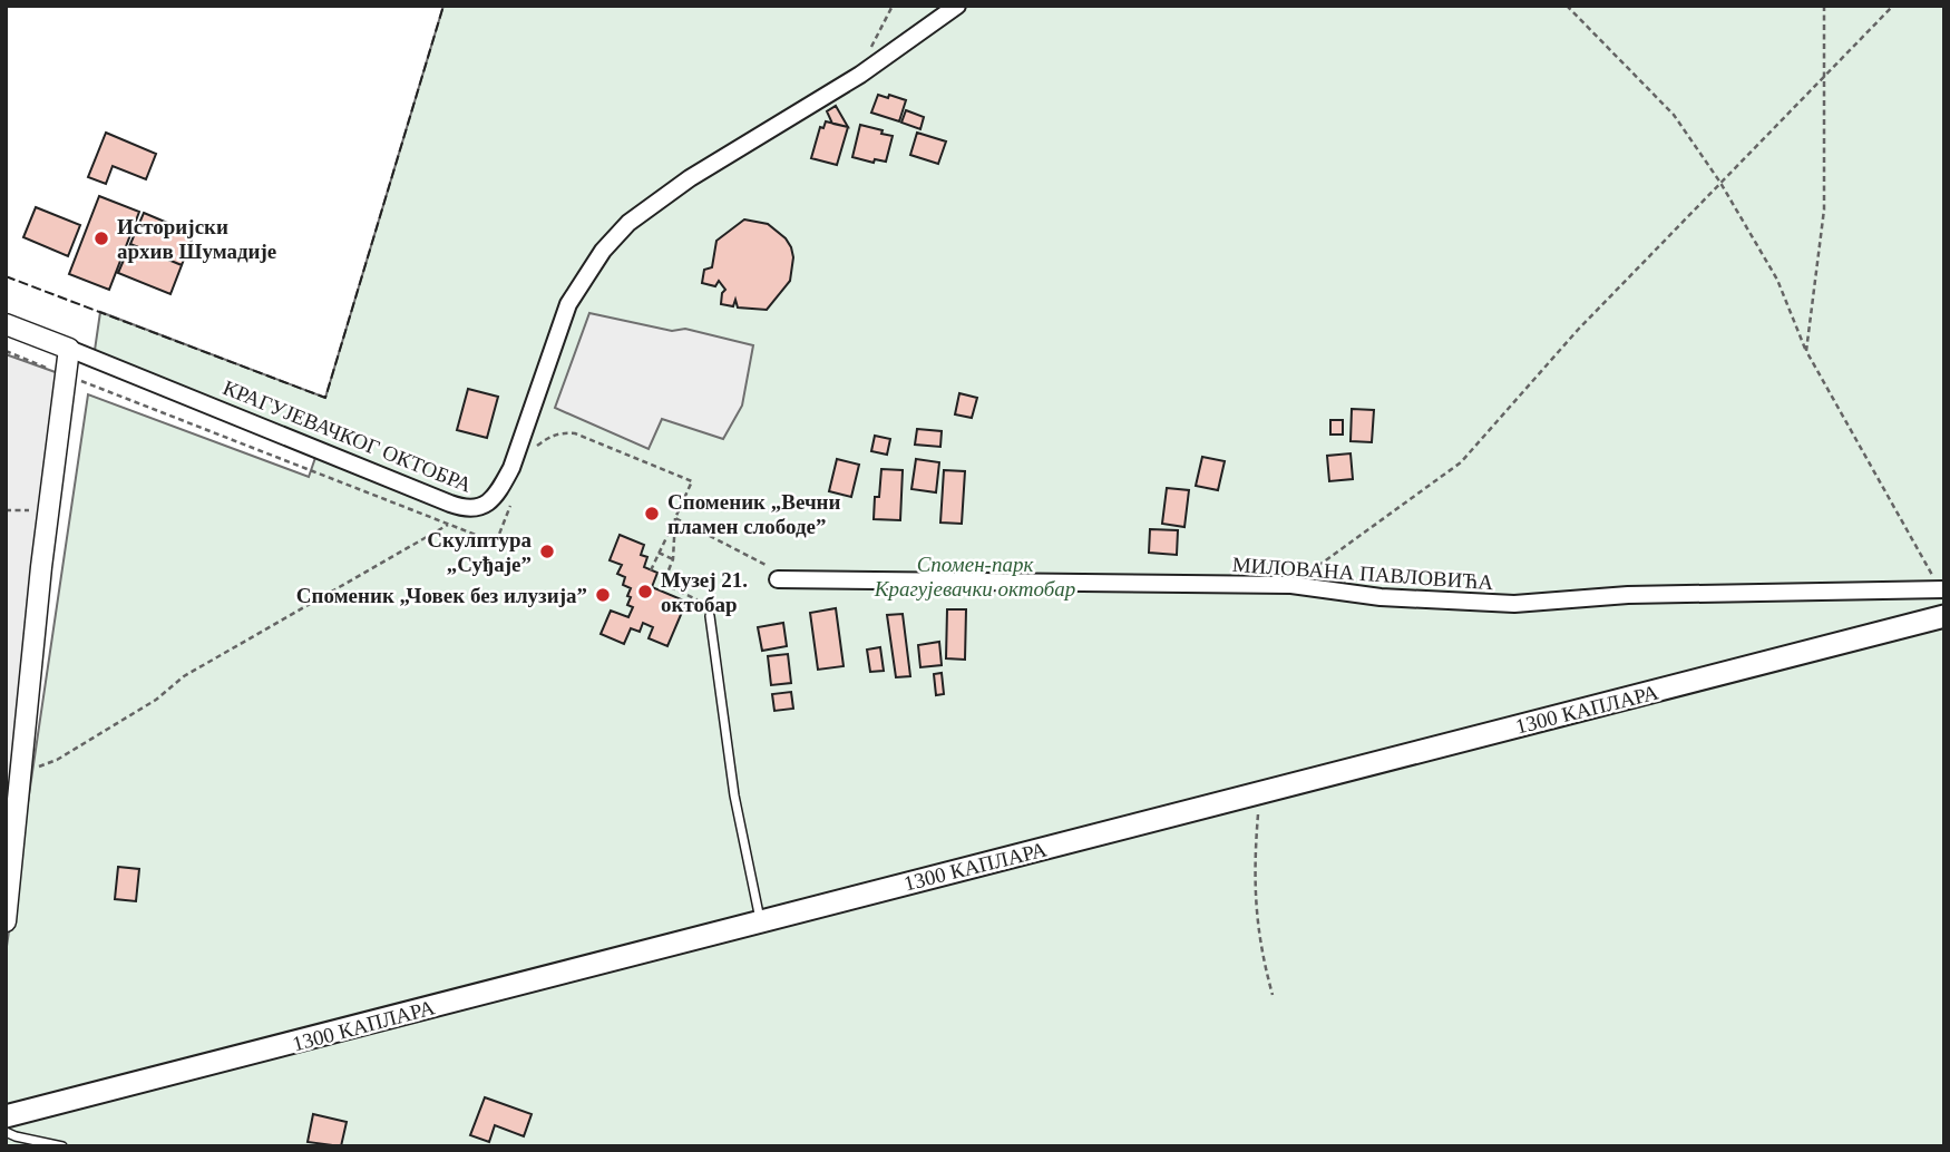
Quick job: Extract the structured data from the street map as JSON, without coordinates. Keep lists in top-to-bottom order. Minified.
{"streets":{"main road":["1300 КАПЛАРА"],"street":["КРАГУЈЕВАЧКОГ ОКТОБРА","МИЛОВАНА ПАВЛОВИЋА"]},"parks":["Спомен-парк Крагујевачки октобар"],"places":["Историјски архив Шумадије","Споменик „Вечни пламен слободе”","Скулптура „Суђаје”","Музеј 21. октобар","Споменик „Човек без илузија”"]}
